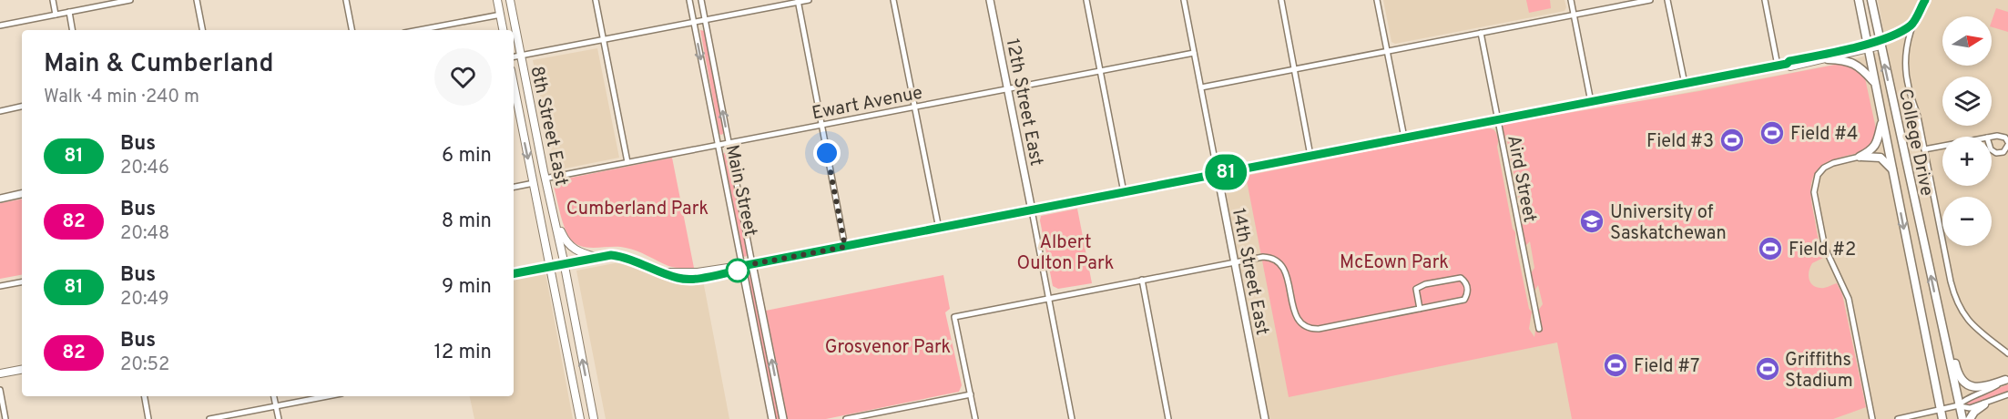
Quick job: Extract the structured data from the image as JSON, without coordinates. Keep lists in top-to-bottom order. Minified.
{"streets":{"main road":["8th Street East","College Drive"],"street":["Ewart Avenue","12th Street East","Aird Street","Main Street","14th Street East"]},"crossings":[["Ewart Avenue","12th Street East"],["Ewart Avenue","8th Street East"],["Ewart Avenue","Main Street"],["Ewart Avenue","14th Street East"]],"parks":["Cumberland Park","Albert Oulton Park","McEown Park","Grosvenor Park"],"places":{"sports":["Field #4","Field #3","Field #2","Field #7","Griffiths Stadium"],"school or university":["University of Saskatchewan"]},"lines":["bus line 81"],"north":"right","page":{"on_map":"81","map_buttons":["+","−"],"heading":["Main & Cumberland","Walk · 4 min · 240 m"],"list":[{"mark":"81","name":"Bus","note":"20:46","value":"6 min"},{"mark":"82","name":"Bus","note":"20:48","value":"8 min"},{"mark":"81","name":"Bus","note":"20:49","value":"9 min"},{"mark":"82","name":"Bus","note":"20:52","value":"12 min"}]}}
